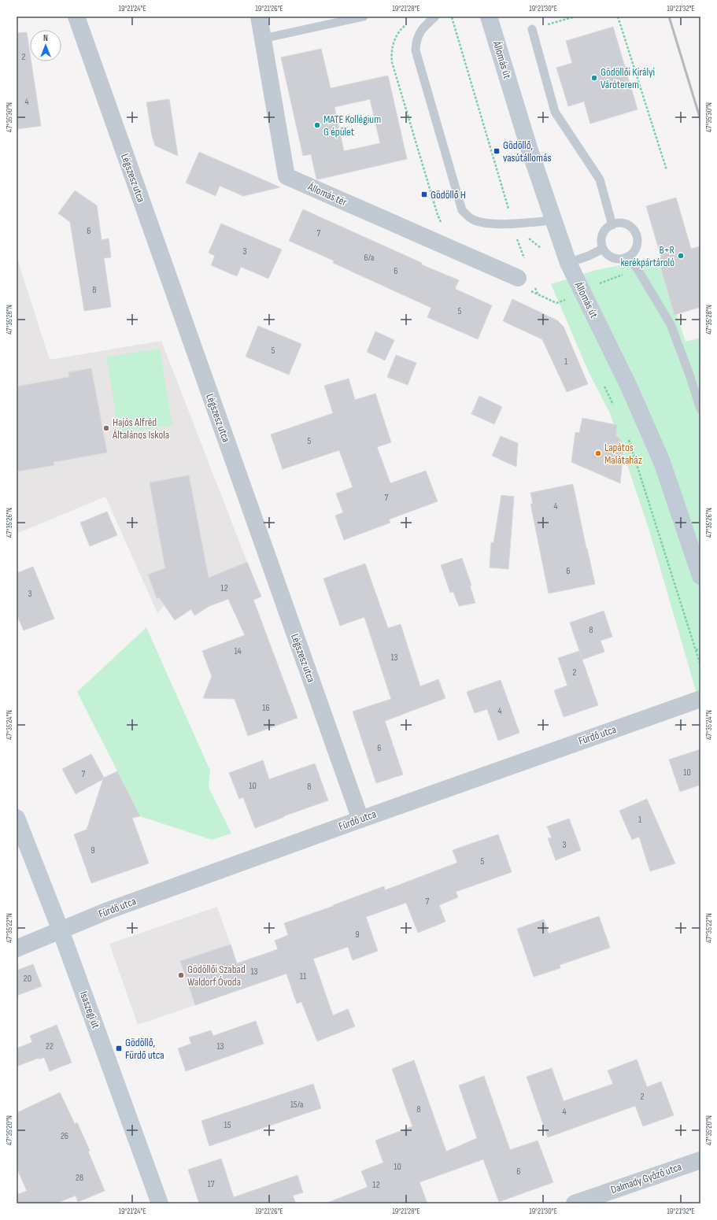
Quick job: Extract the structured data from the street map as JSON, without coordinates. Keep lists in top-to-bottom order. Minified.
{"streets":{"main road":["Állomás út","Isaszegi út"],"street":["Légszesz utca","Állomás tér","Fürdő utca","Dalmady Győző utca"]},"crossings":[["Légszesz utca","Fürdő utca"],["Fürdő utca","Isaszegi út"]],"places":{"other":["Gödöllői Királyi Váróterem","MATE Kollégium G épület","B+R kerékpártároló","Hajós Alfréd Általános Iskola","Lapátos Malátaház","Gödöllői Szabad Waldorf Óvoda"],"transit":["Gödöllő, vasútállomás","Gödöllő H","Gödöllő, Fürdő utca"]},"house_numbers":["2","4","6","7","3","6/a","6","8","5","5","1","5","7","4","6","12","3","8","14","13","2","16","4","6","10","7","10","8","1","3","9","5","7","9","13","11","20","22","13","2","15/a","8","4","15","26","10","6","28","17","12"],"north":"top","coordinates":["19°21'24\"E","19°21'26\"E","19°21'28\"E","19°21'30\"E","19°21'32\"E","47°35'30\"N","47°35'28\"N","47°35'26\"N","47°35'24\"N","47°35'22\"N","47°35'20\"N"]}
